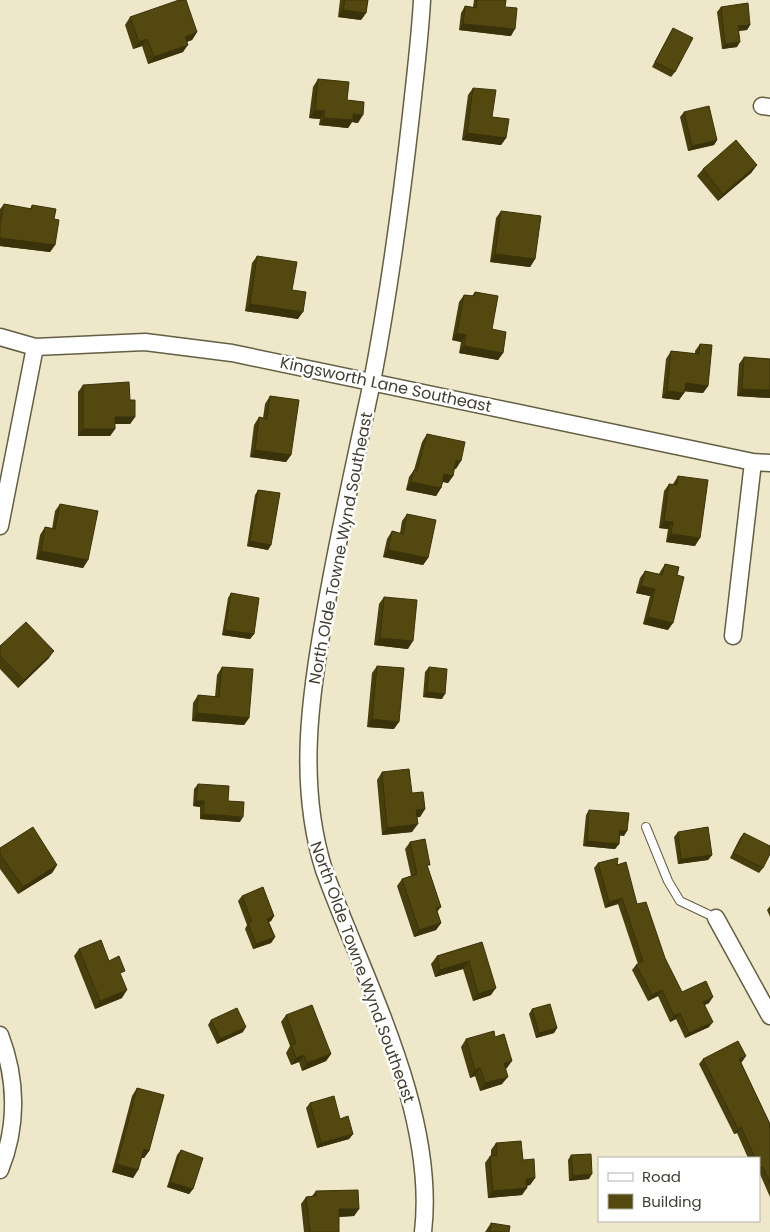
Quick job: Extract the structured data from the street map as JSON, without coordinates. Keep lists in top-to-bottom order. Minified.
{"streets":{"street":["Kingsworth Lane Southeast","North Olde Towne Wynd Southeast"]},"crossings":[["Kingsworth Lane Southeast","North Olde Towne Wynd Southeast"]],"legend":["Road","Building"]}
